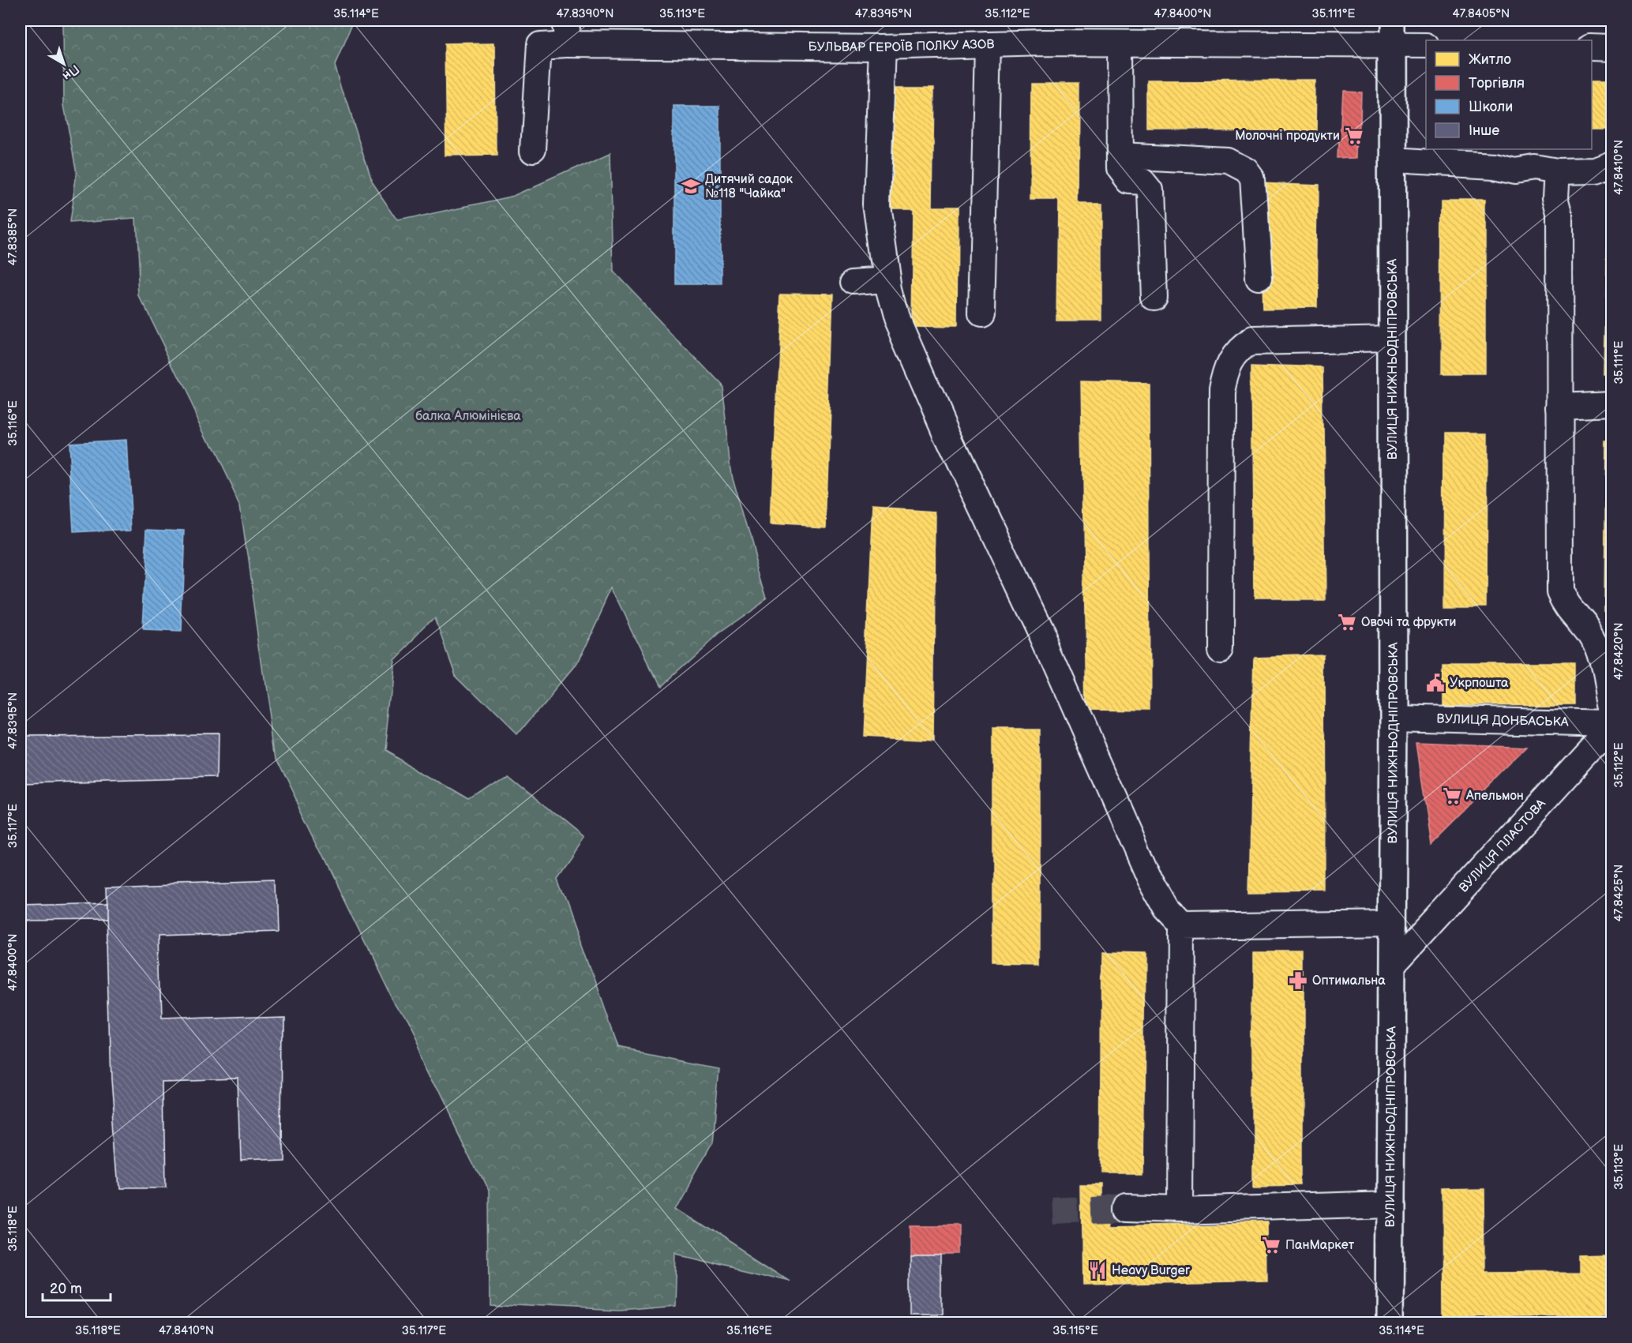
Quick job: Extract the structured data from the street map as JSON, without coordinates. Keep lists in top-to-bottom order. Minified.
{"streets":{"street":["БУЛЬВАР ГЕРОЇВ ПОЛКУ АЗОВ","ВУЛИЦЯ НИЖНЬОДНІПРОВСЬКА","ВУЛИЦЯ ДОНБАСЬКА","ВУЛИЦЯ ПЛАСТОВА"]},"crossings":[["БУЛЬВАР ГЕРОЇВ ПОЛКУ АЗОВ","ВУЛИЦЯ НИЖНЬОДНІПРОВСЬКА"],["ВУЛИЦЯ НИЖНЬОДНІПРОВСЬКА","ВУЛИЦЯ ДОНБАСЬКА"],["ВУЛИЦЯ НИЖНЬОДНІПРОВСЬКА","ВУЛИЦЯ ПЛАСТОВА"],["ВУЛИЦЯ ДОНБАСЬКА","ВУЛИЦЯ ПЛАСТОВА"]],"parks":["балка Алюмінієва"],"places":{"supermarket":["Молочні продукти","Овочі та фрукти","Апельмон","ПанМаркет"],"school or university":["Дитячий садок №118 \"Чайка\""],"public building":["Укрпошта"],"pharmacy":["Оптимальна"],"restaurant":["Heavy Burger"]},"legend":["Житло","Торгівля","Школи","Інше"],"scale_bar":"20 m","north":"bottom right","coordinates":["35.114°E","47.8390°N","35.113°E","47.8395°N","35.112°E","47.8400°N","35.111°E","47.8405°N","47.8410°N","47.8385°N","35.116°E","47.8420°N","35.117°E","47.8425°N","35.118°E","35.115°E"]}
